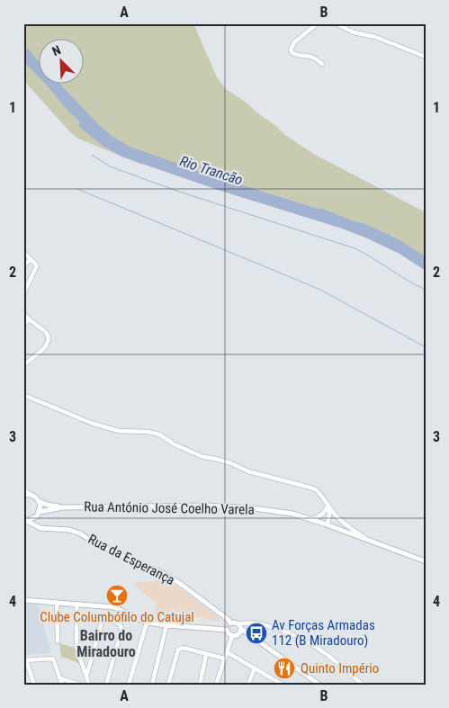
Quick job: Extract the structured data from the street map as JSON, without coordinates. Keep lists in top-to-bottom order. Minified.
{"streets":{"street":["Rua António José Coelho Varela","Rua da Esperança"]},"crossings":[["Rua António José Coelho Varela","Rua da Esperança"]],"districts":["Bairro do Miradouro"],"water":["Rio Trancão"],"places":{"bar":["Clube Columbófilo do Catujal"],"bus stop":["Av Forças Armadas 112 (B Miradouro)"],"restaurant":["Quinto Império"]},"north":"top left","grid":{"columns":["A","B"],"rows":["1","2","3","4"]}}
